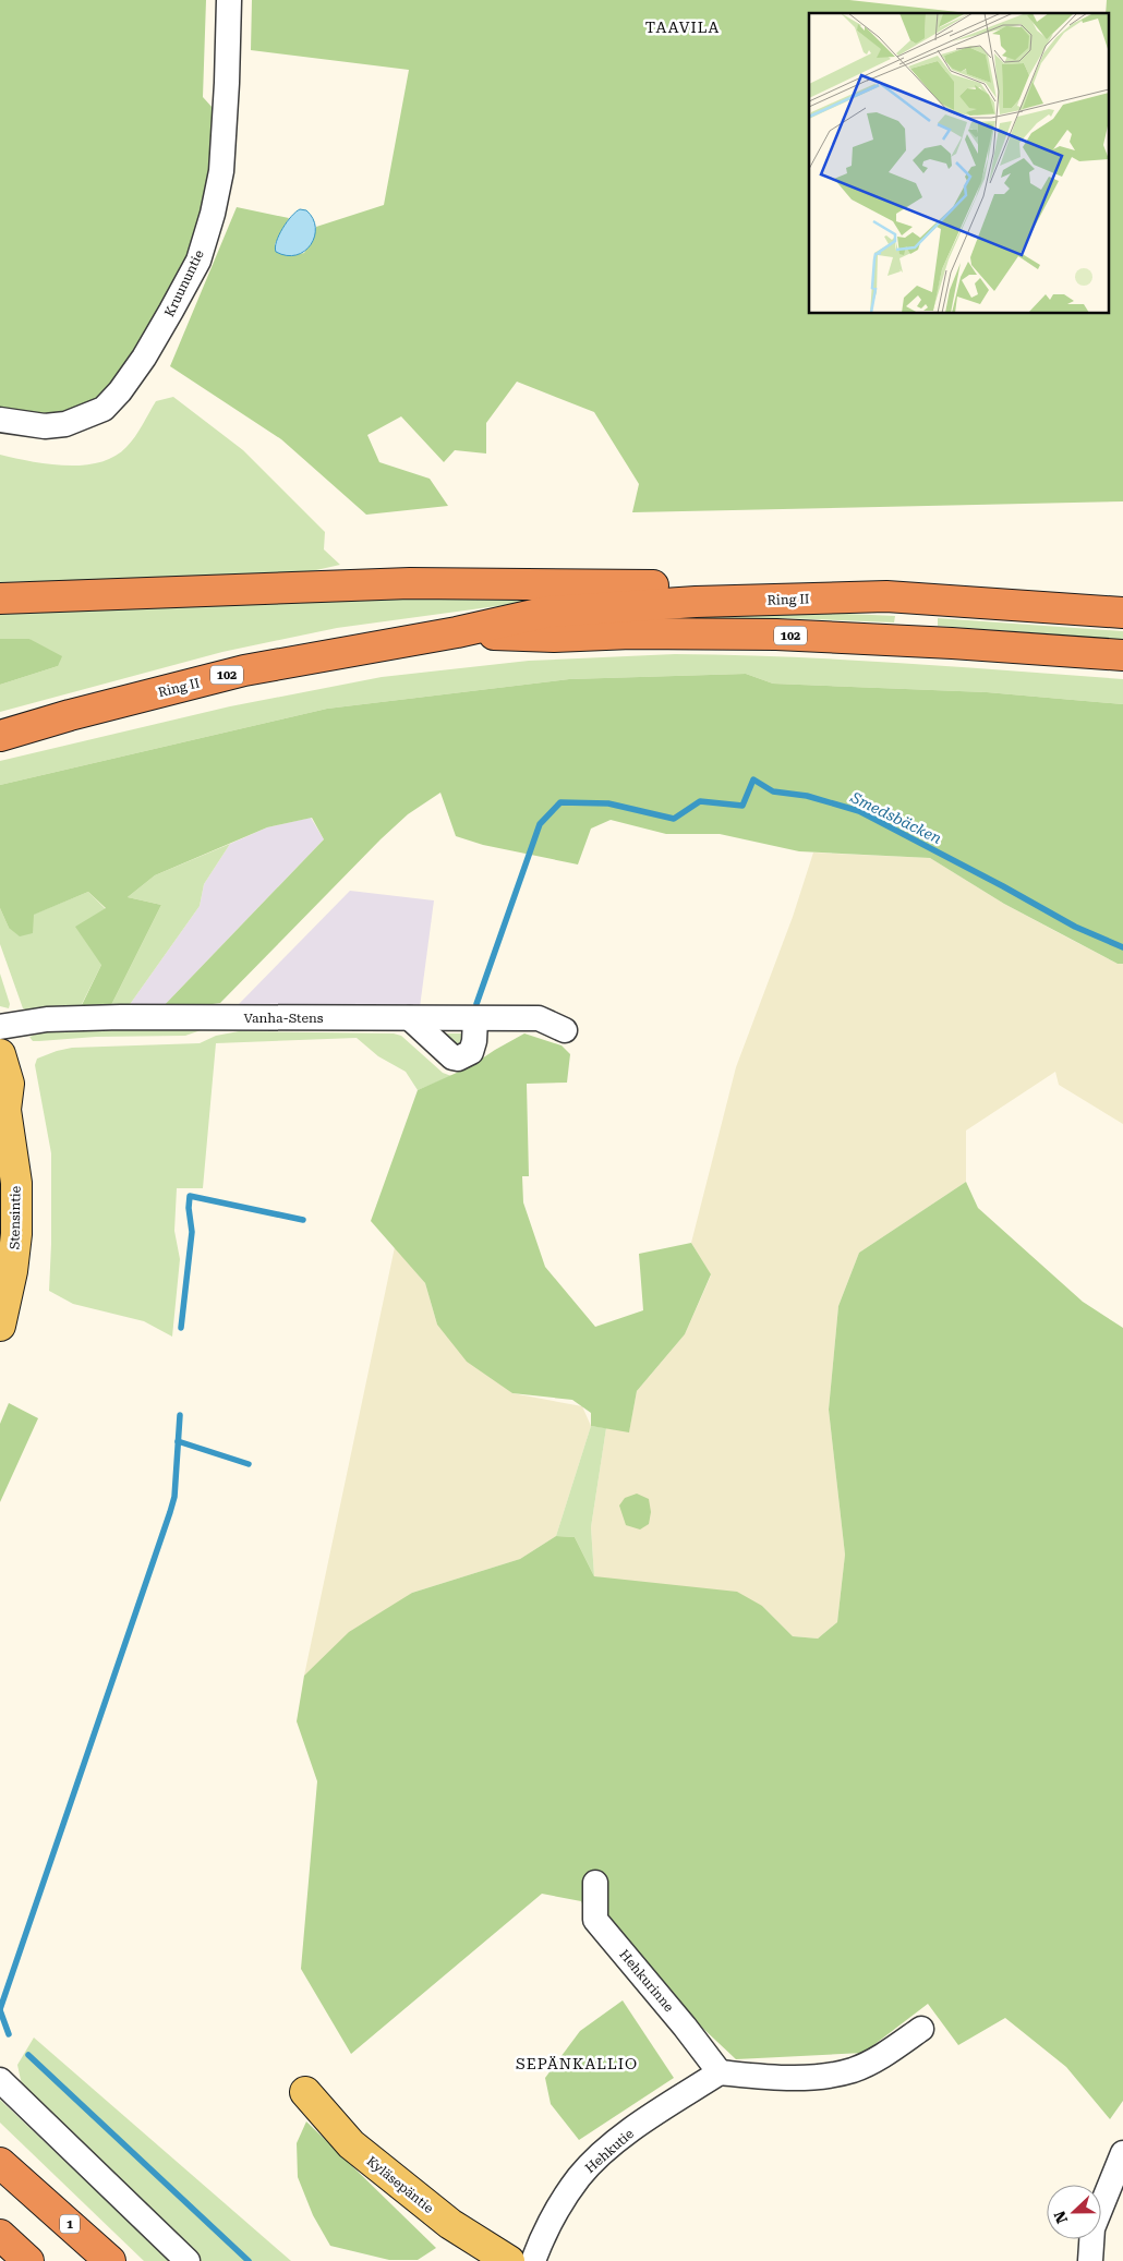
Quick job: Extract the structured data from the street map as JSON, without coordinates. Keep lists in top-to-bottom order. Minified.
{"streets":{"highway":["Ring II","102","1"],"main road":["Stensintie","Kyläsepäntie"],"street":["Kruununtie","Vanha-Stens","Hehkurinne","Hehkutie"]},"crossings":[["Hehkurinne","Hehkutie"]],"districts":["TAAVILA","SEPÄNKALLIO"],"water":["Smedsbäcken"],"north":"left"}
